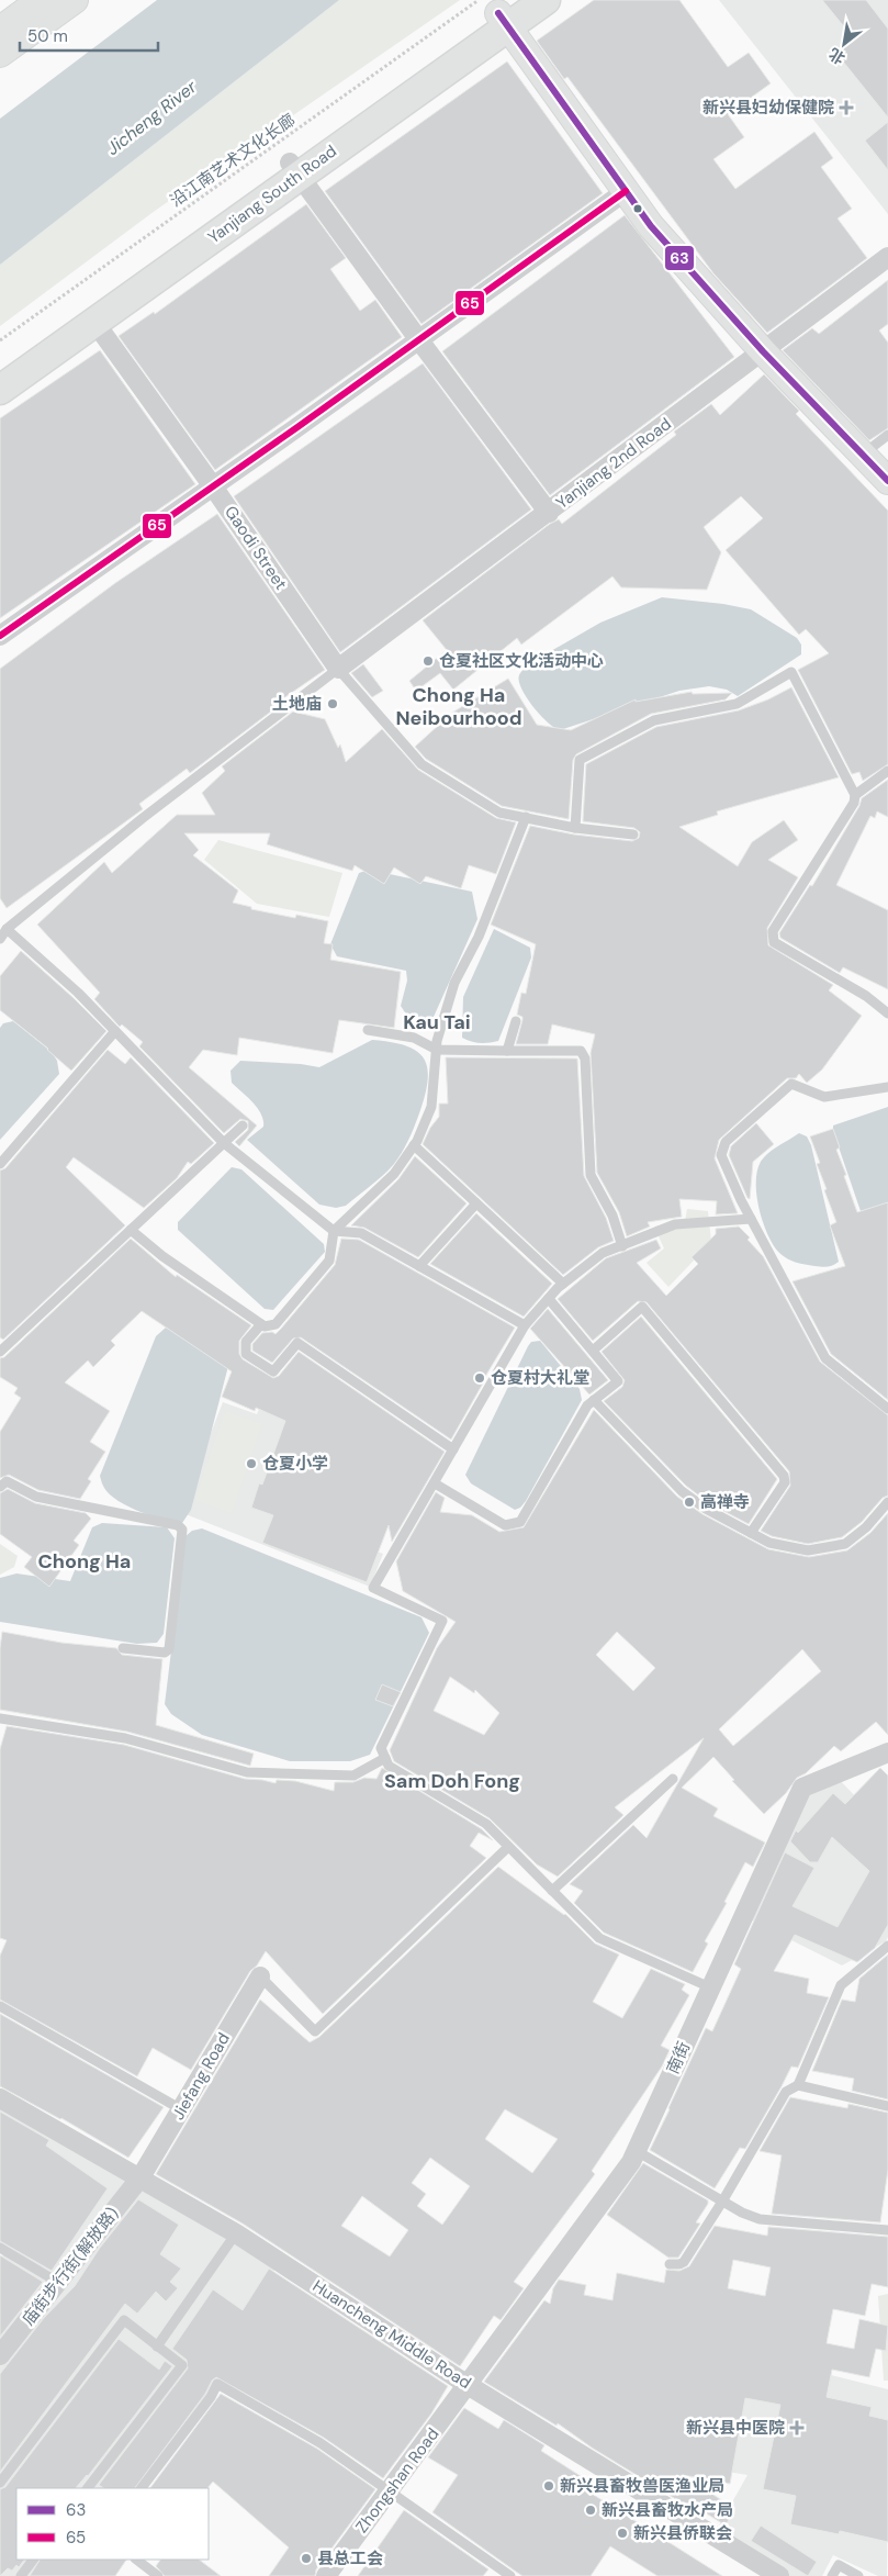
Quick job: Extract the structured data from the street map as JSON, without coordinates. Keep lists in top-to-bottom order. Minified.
{"streets":{"main road":["Yanjiang South Road"],"street":["Yanjiang 2nd Road","Gaodi Street","南街","Jiefang Road","庙街步行街(解放路)","Huancheng Middle Road","Zhongshan Road"],"path":["沿江南艺术文化长廊"]},"crossings":[["沿江南艺术文化长廊","Yanjiang South Road"],["Yanjiang South Road","Gaodi Street"],["Yanjiang 2nd Road","Gaodi Street"],["南街","Huancheng Middle Road"],["南街","Zhongshan Road"],["Jiefang Road","庙街步行街(解放路)"],["Jiefang Road","Huancheng Middle Road"],["庙街步行街(解放路)","Huancheng Middle Road"],["Huancheng Middle Road","Zhongshan Road"]],"districts":["Chong Ha Neibourhood","Kau Tai","Chong Ha","Sam Doh Fong"],"water":["Jicheng River"],"places":{"health":["新兴县妇幼保健院","新兴县中医院"],"other":["仓夏社区文化活动中心","土地庙","仓夏村大礼堂","仓夏小学","高禅寺","新兴县畜牧兽医渔业局","新兴县畜牧水产局","新兴县侨联会","县总工会"]},"lines":["transit line 63","transit line 65"],"legend":["63","65"],"scale_bar":"50 m","north":"bottom left"}
